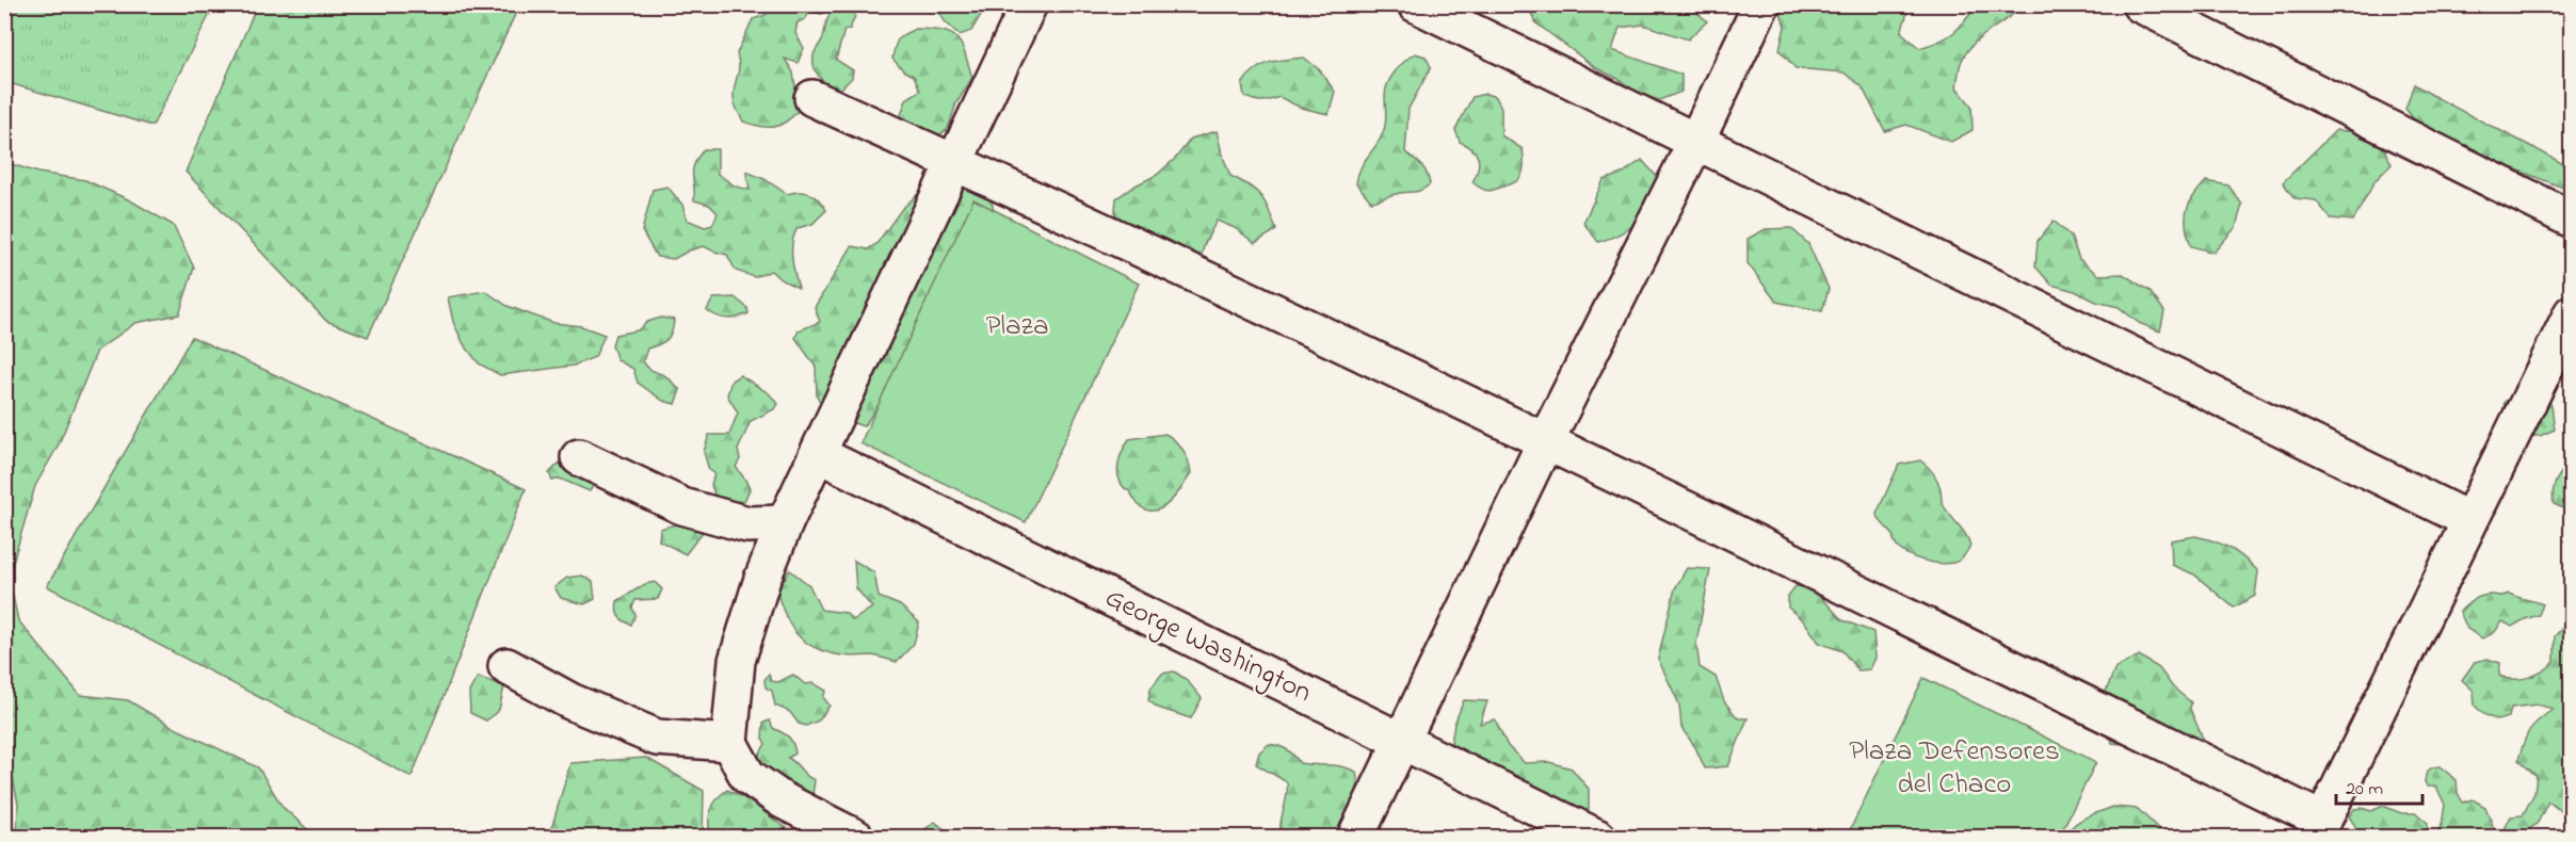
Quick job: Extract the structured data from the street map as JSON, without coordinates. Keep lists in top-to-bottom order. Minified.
{"streets":{"street":["George Washington"]},"parks":["Plaza","Plaza Defensores del Chaco"],"scale_bar":"20 m"}
